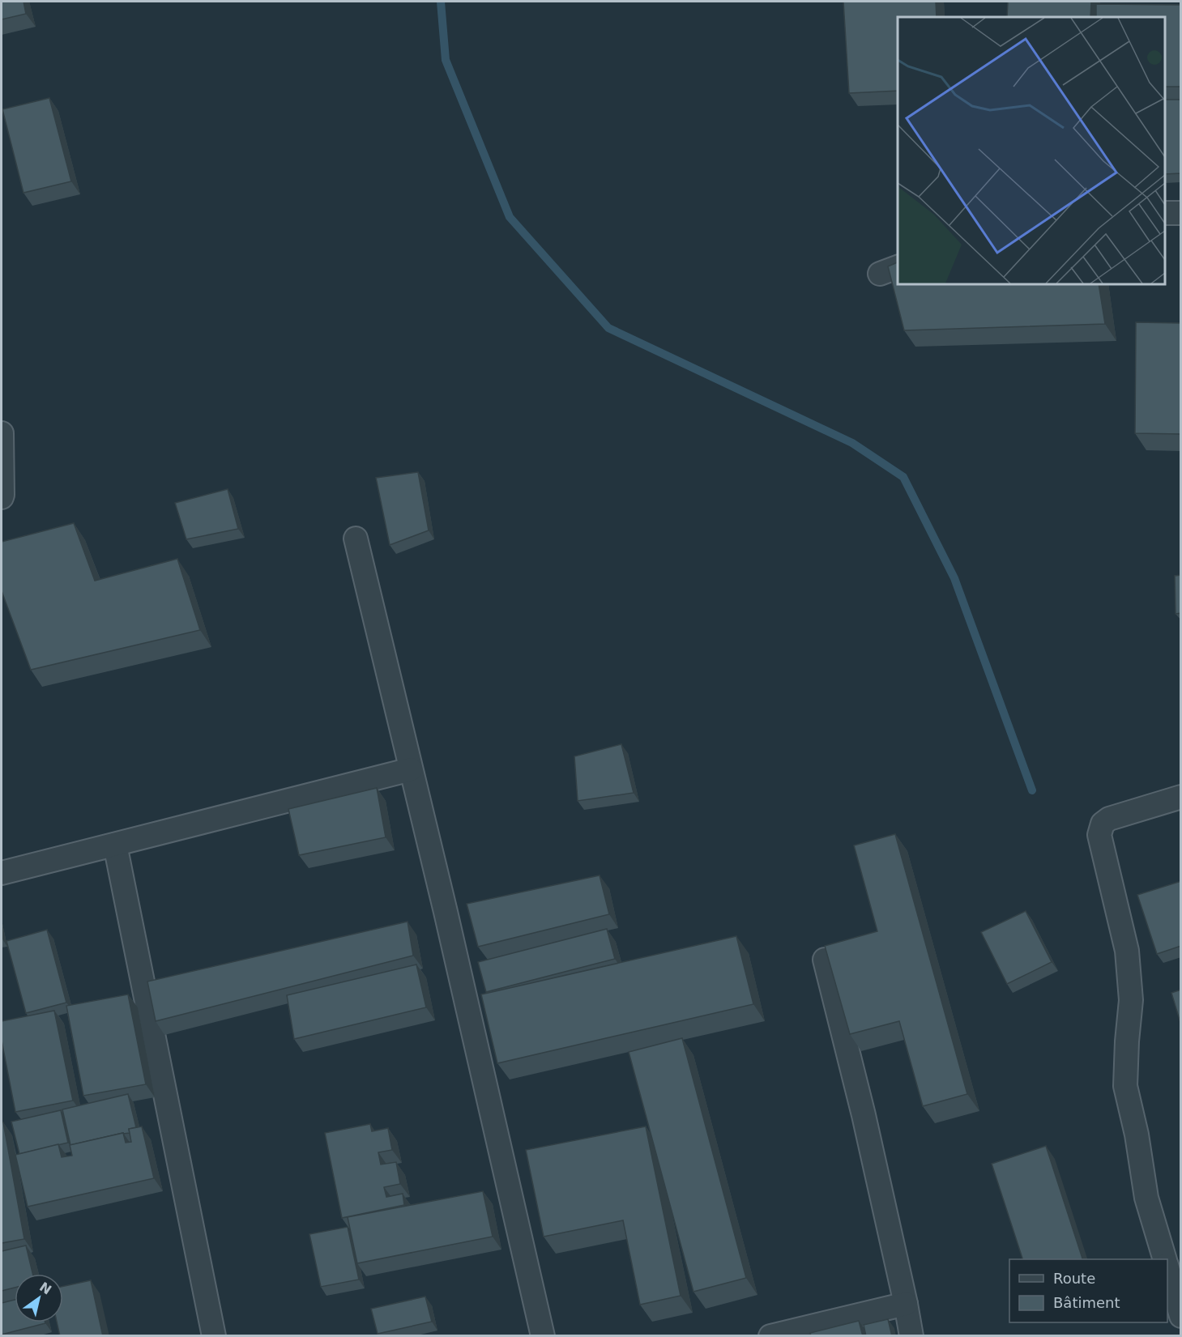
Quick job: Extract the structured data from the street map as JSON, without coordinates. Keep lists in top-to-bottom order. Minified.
{"legend":["Route","Bâtiment"],"north":"top right"}
